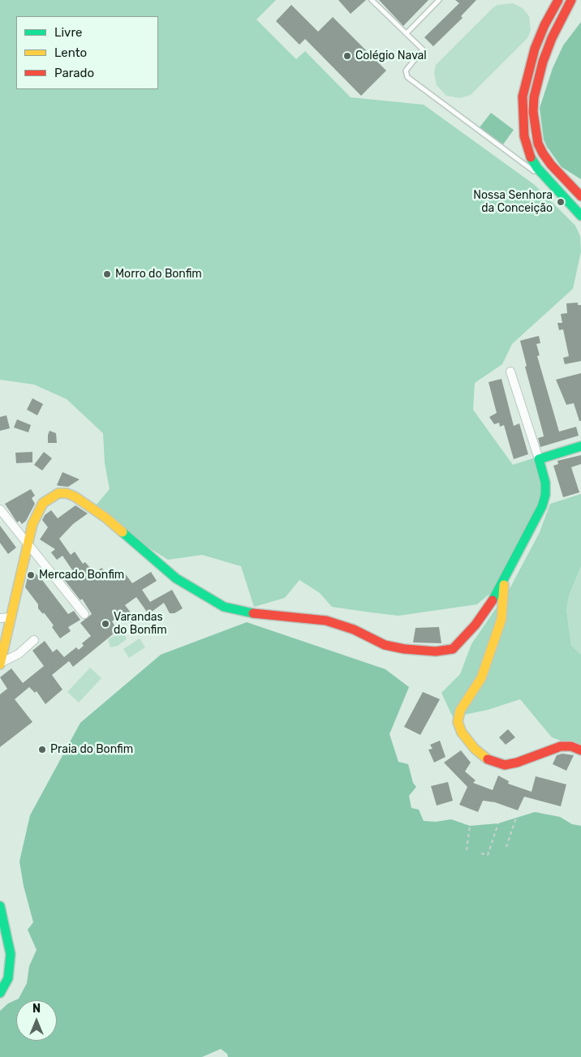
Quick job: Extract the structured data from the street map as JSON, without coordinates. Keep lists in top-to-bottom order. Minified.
{"places":["Colégio Naval","Nossa Senhora da Conceição","Morro do Bonfim","Mercado Bonfim","Varandas do Bonfim","Praia do Bonfim"],"legend":["Livre","Lento","Parado"],"north":"top"}
